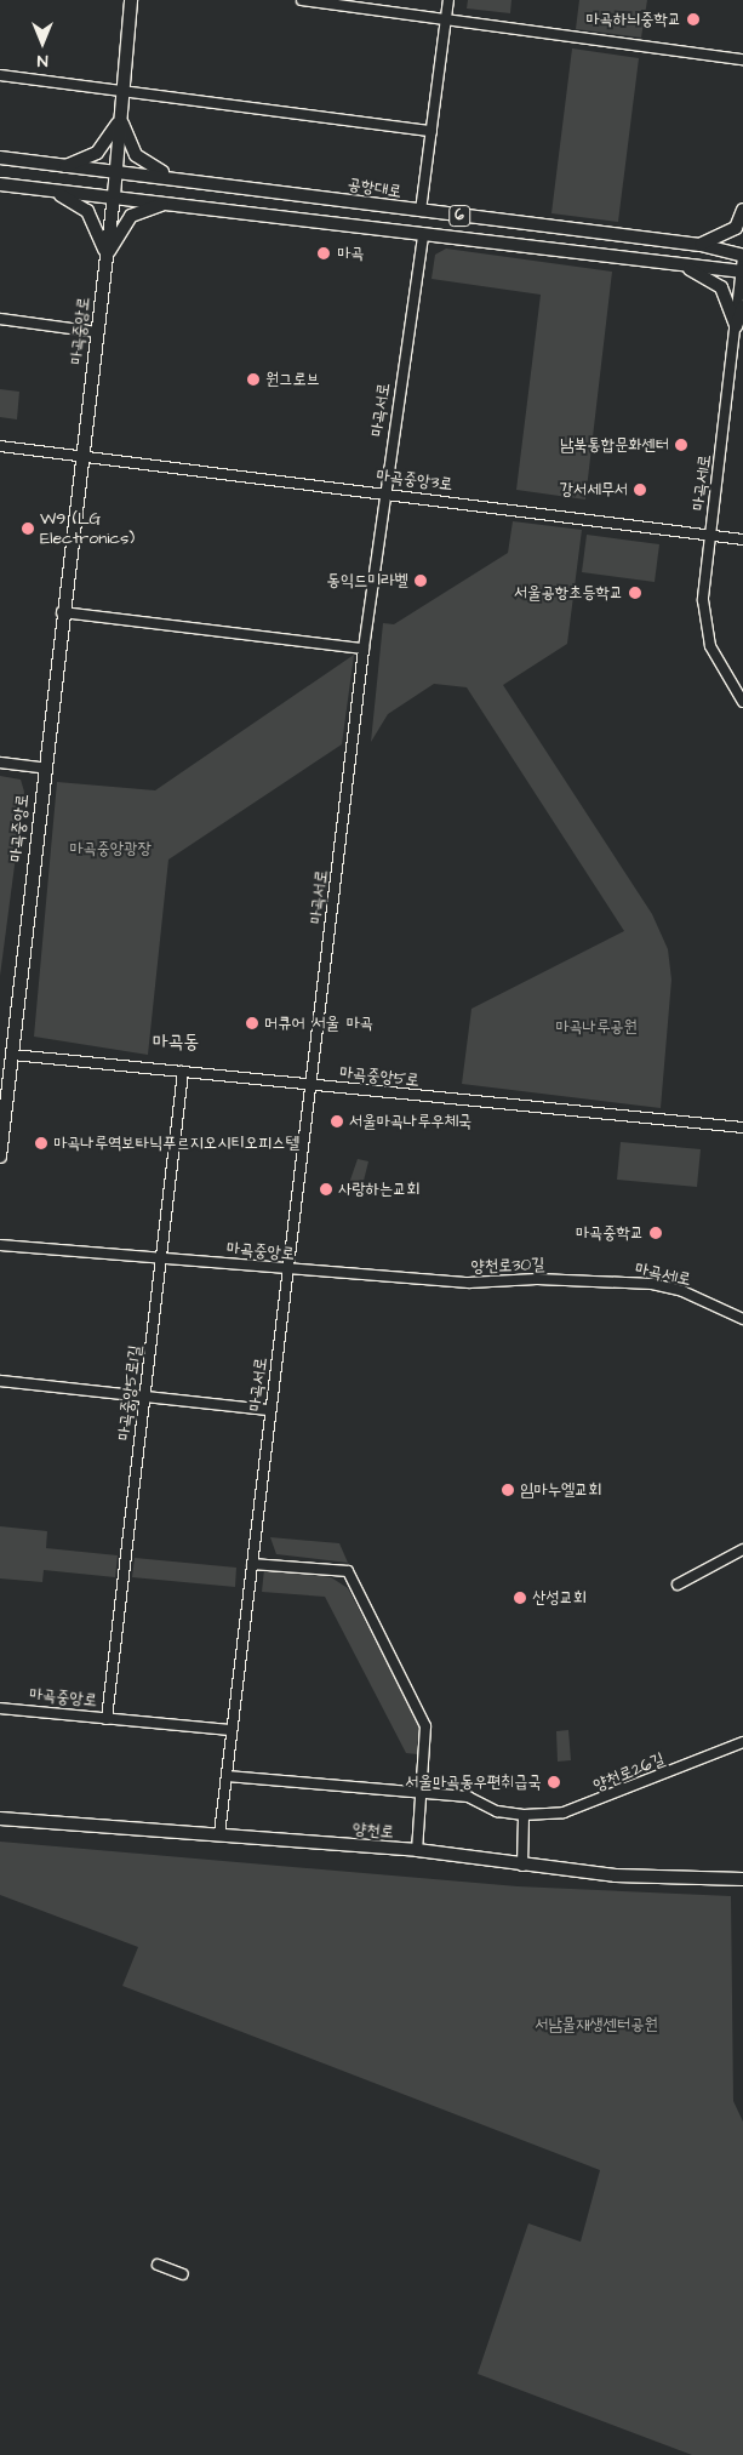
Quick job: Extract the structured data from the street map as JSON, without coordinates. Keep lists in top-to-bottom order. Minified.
{"streets":{"main road":["공항대로","6","마곡중앙로","양천로"],"street":["마곡서로","마곡중앙3로","마곡서1로","마곡중앙5로","양천로30길","마곡중앙5로1길","양천로26길"]},"crossings":[["공항대로","마곡중앙로"],["공항대로","마곡서1로"],["6","마곡중앙로"],["6","마곡서로"],["6","마곡서1로"],["마곡중앙로","마곡서로"],["마곡중앙로","마곡중앙3로"],["마곡중앙로","마곡중앙5로"],["마곡중앙로","양천로30길"],["마곡중앙로","마곡중앙5로1길"],["마곡서로","마곡중앙3로"],["마곡서로","마곡중앙5로"],["마곡서로","양천로"],["마곡중앙3로","마곡서1로"],["마곡서1로","양천로30길"],["마곡중앙5로","마곡중앙5로1길"]],"districts":["마곡동"],"parks":["마곡중앙광장","마곡나루공원","서남물재생센터공원"],"places":["마곡하늬중학교","마곡","원그로브","남북통합문화센터","강서세무서","W9 (LG Electronics)","동익드미라벨","서울공항초등학교","머큐어 서울 마곡","서울마곡나루우체국","마곡나루역보타닉푸르지오시티오피스텔","사랑하는교회","마곡중학교","임마누엘교회","산성교회","서울마곡동우편취급국"],"north":"bottom"}
